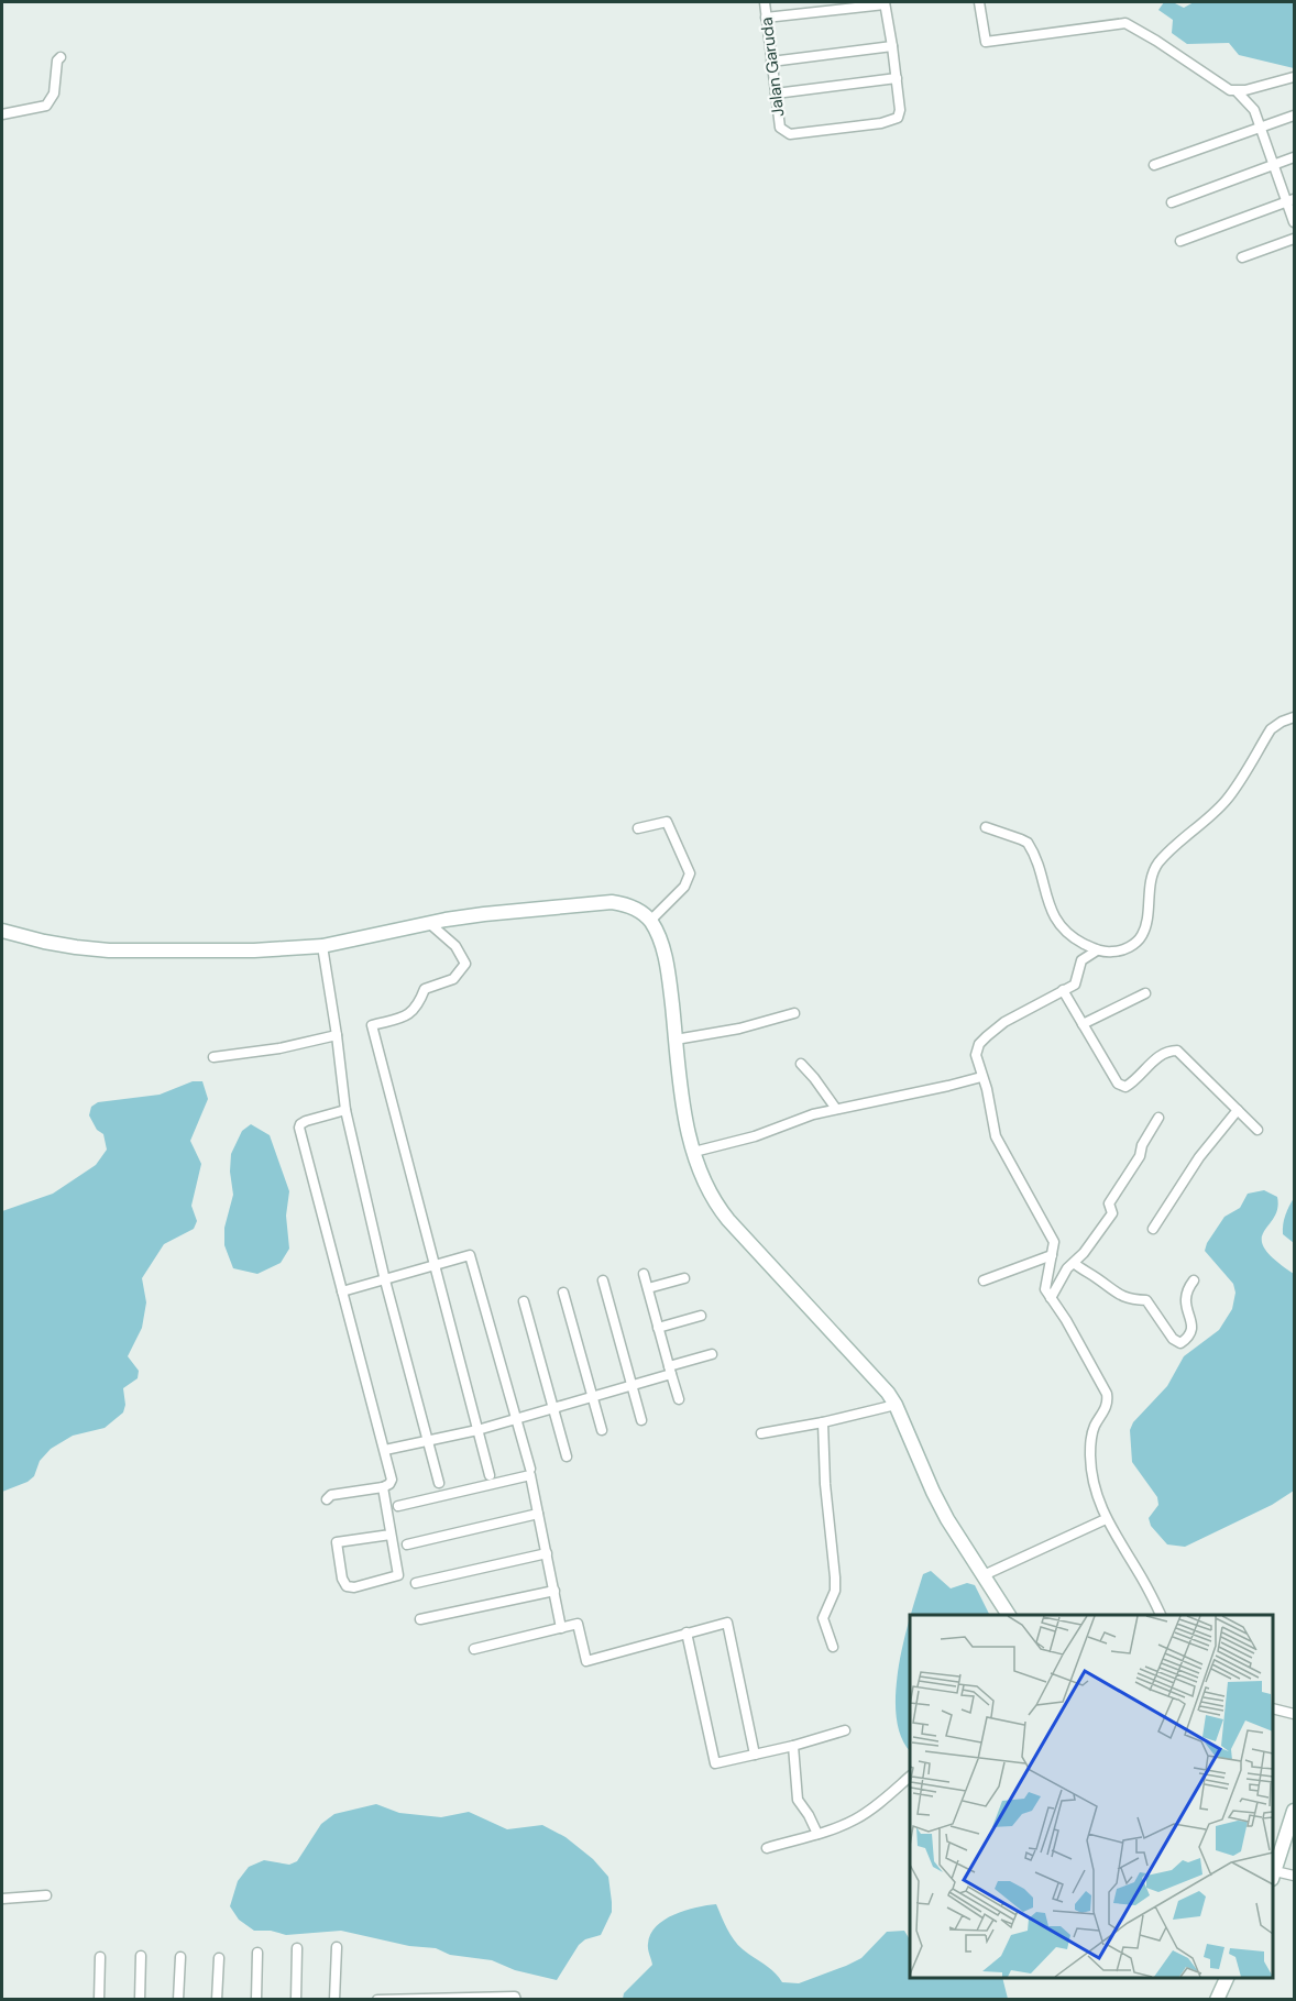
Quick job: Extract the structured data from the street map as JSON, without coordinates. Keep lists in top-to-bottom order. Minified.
{"streets":{"street":["Jalan Garuda"]}}
